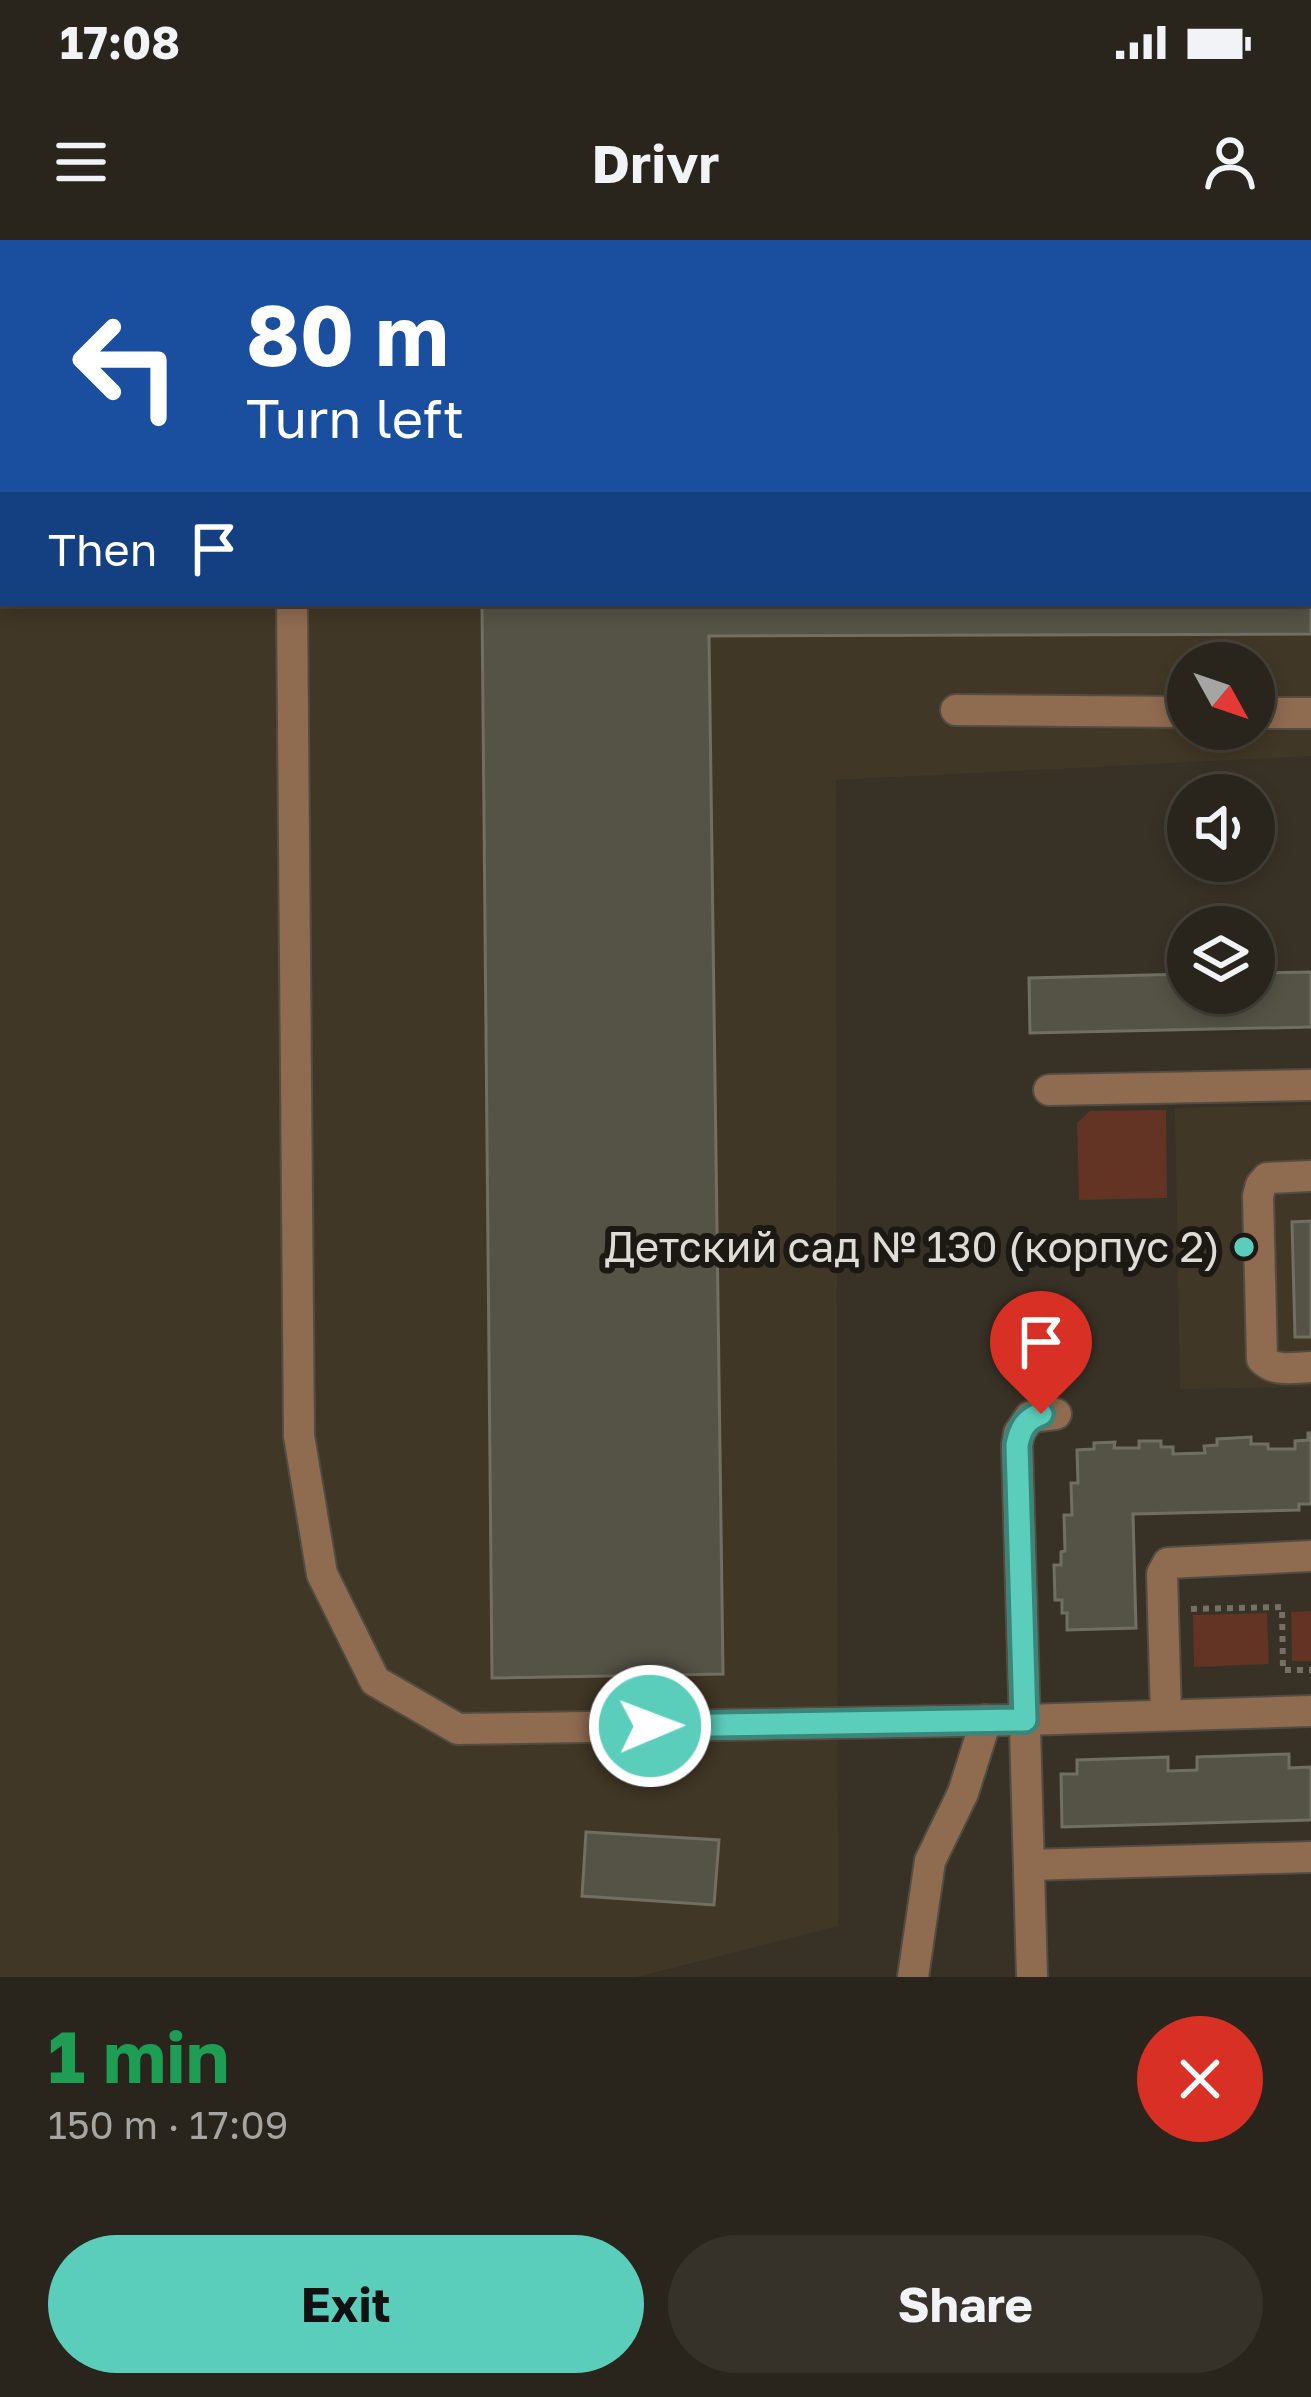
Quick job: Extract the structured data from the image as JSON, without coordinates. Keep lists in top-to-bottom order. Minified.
{"places":["Детский сад № 130 (корпус 2)"],"north":"bottom right","page":{"status":"17:08","header":"Drivr","turn":["80 m","Turn left"],"then":"Then","heading":["1 min","150 m · 17:09"],"buttons":["Exit","Share"]}}
